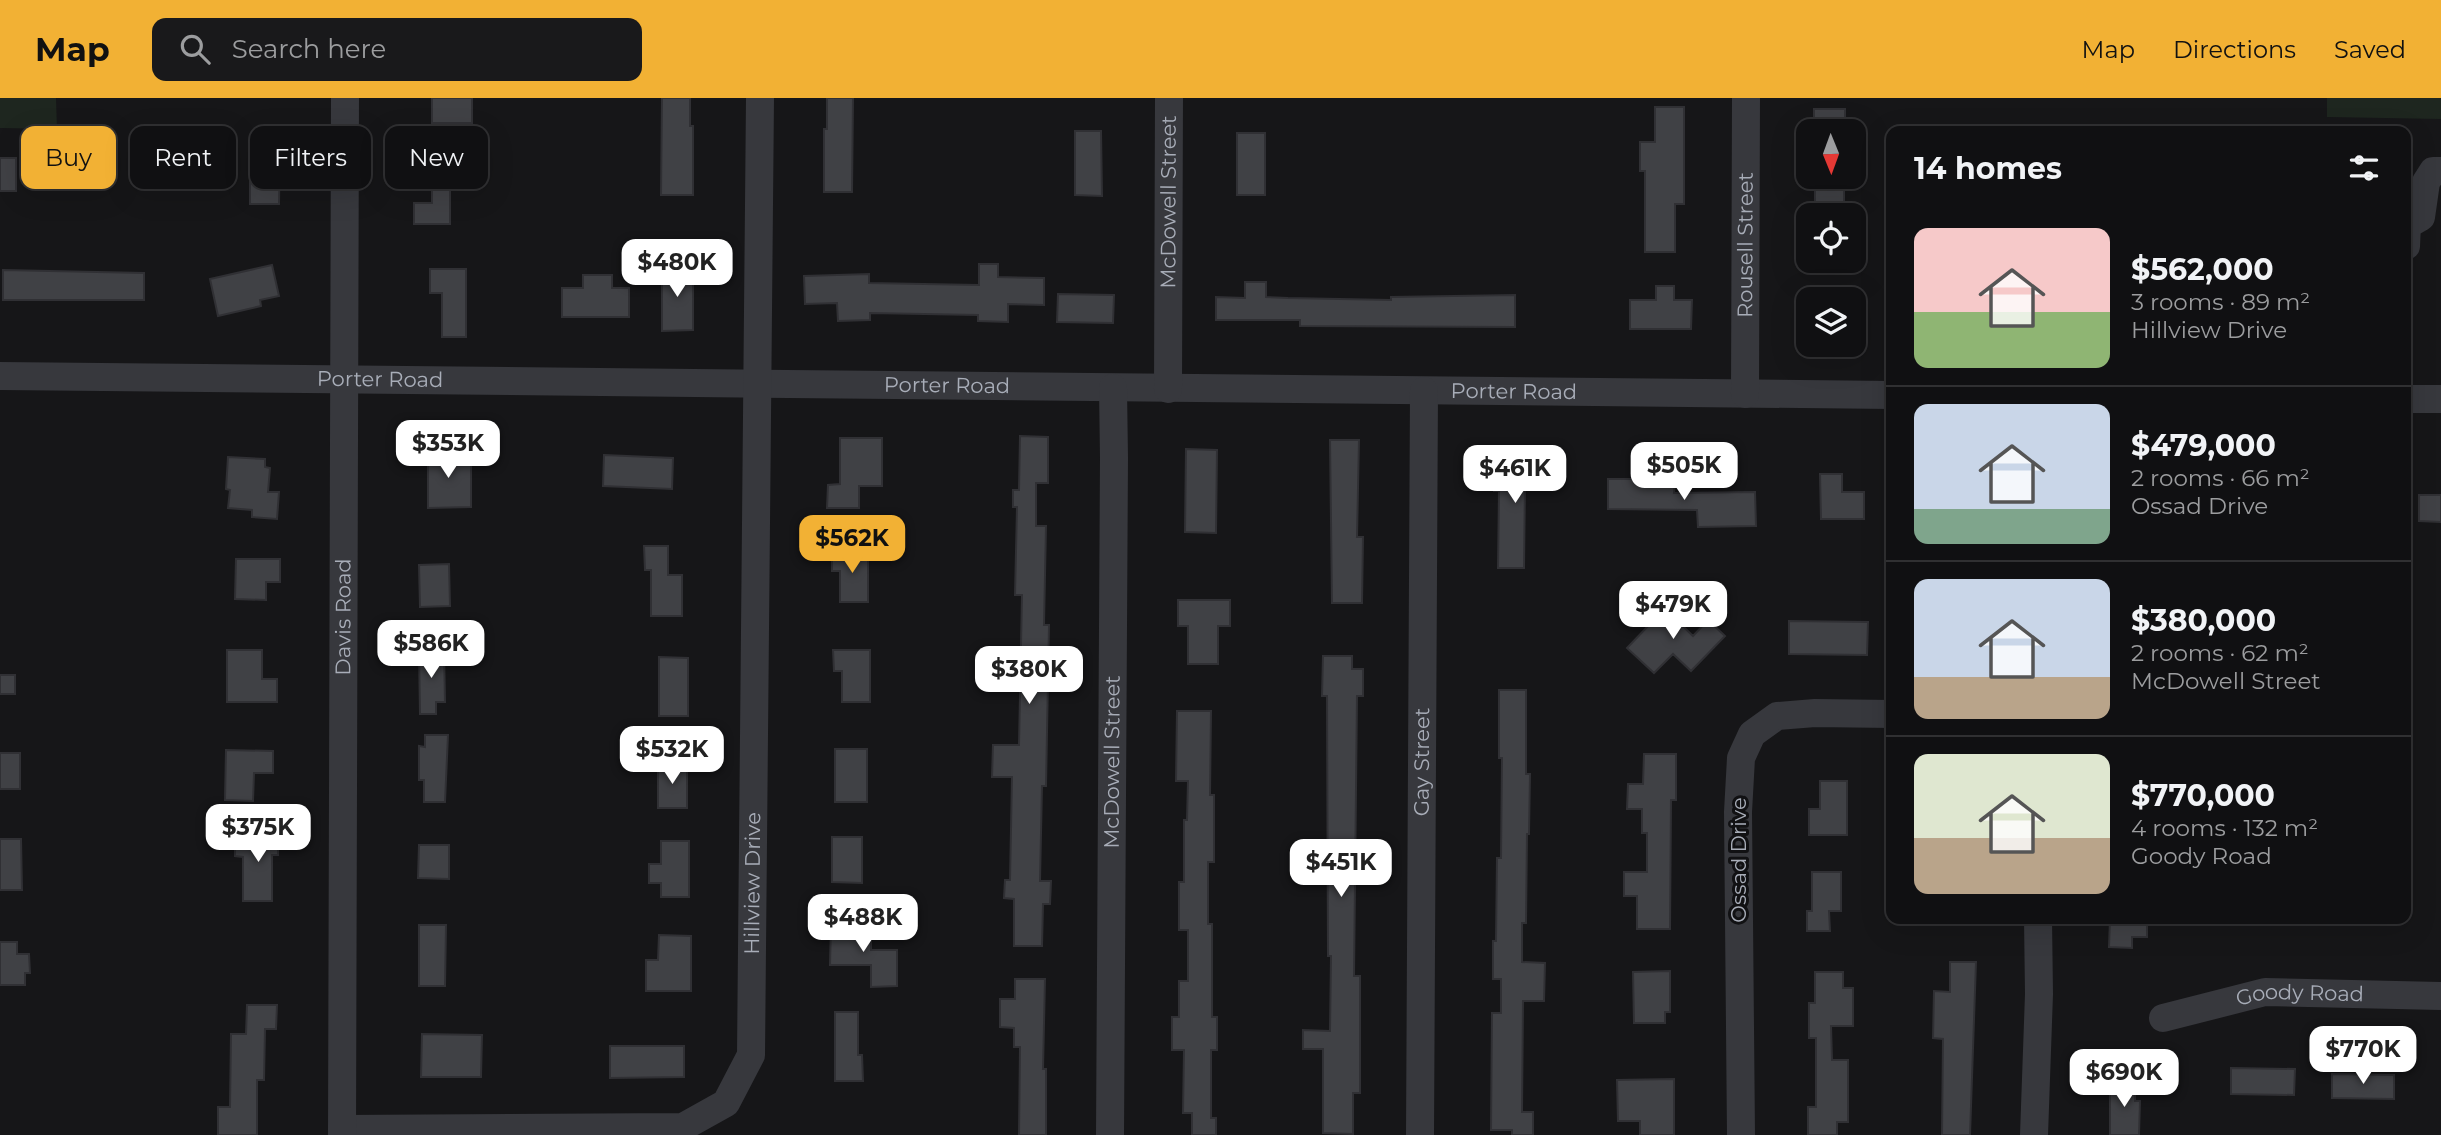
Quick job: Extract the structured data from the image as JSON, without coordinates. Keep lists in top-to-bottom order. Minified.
{"streets":{"street":["McDowell Street","Rousell Street","Porter Road","Davis Road","Gay Street","Ossad Drive","Hillview Drive","Goody Road"]},"crossings":[["McDowell Street","Porter Road"],["Rousell Street","Porter Road"],["Porter Road","Davis Road"],["Porter Road","Gay Street"],["Porter Road","Hillview Drive"],["Davis Road","Hillview Drive"]],"north":"bottom","page":{"header":"Map","search":"Search here","nav":["Map","Directions","Saved"],"chip":["Buy","Rent","Filters","New"],"heading":"14 homes","list":[{"name":"$562,000","note":"3 rooms · 89 m² · Hillview Drive"},{"name":"$479,000","note":"2 rooms · 66 m² · Ossad Drive"},{"name":"$380,000","note":"2 rooms · 62 m² · McDowell Street"},{"name":"$770,000","note":"4 rooms · 132 m² · Goody Road"}],"price":["$480K","$353K","$505K","$461K","$562K","$479K","$586K","$380K","$532K","$375K","$451K","$488K","$770K","$690K"]}}
